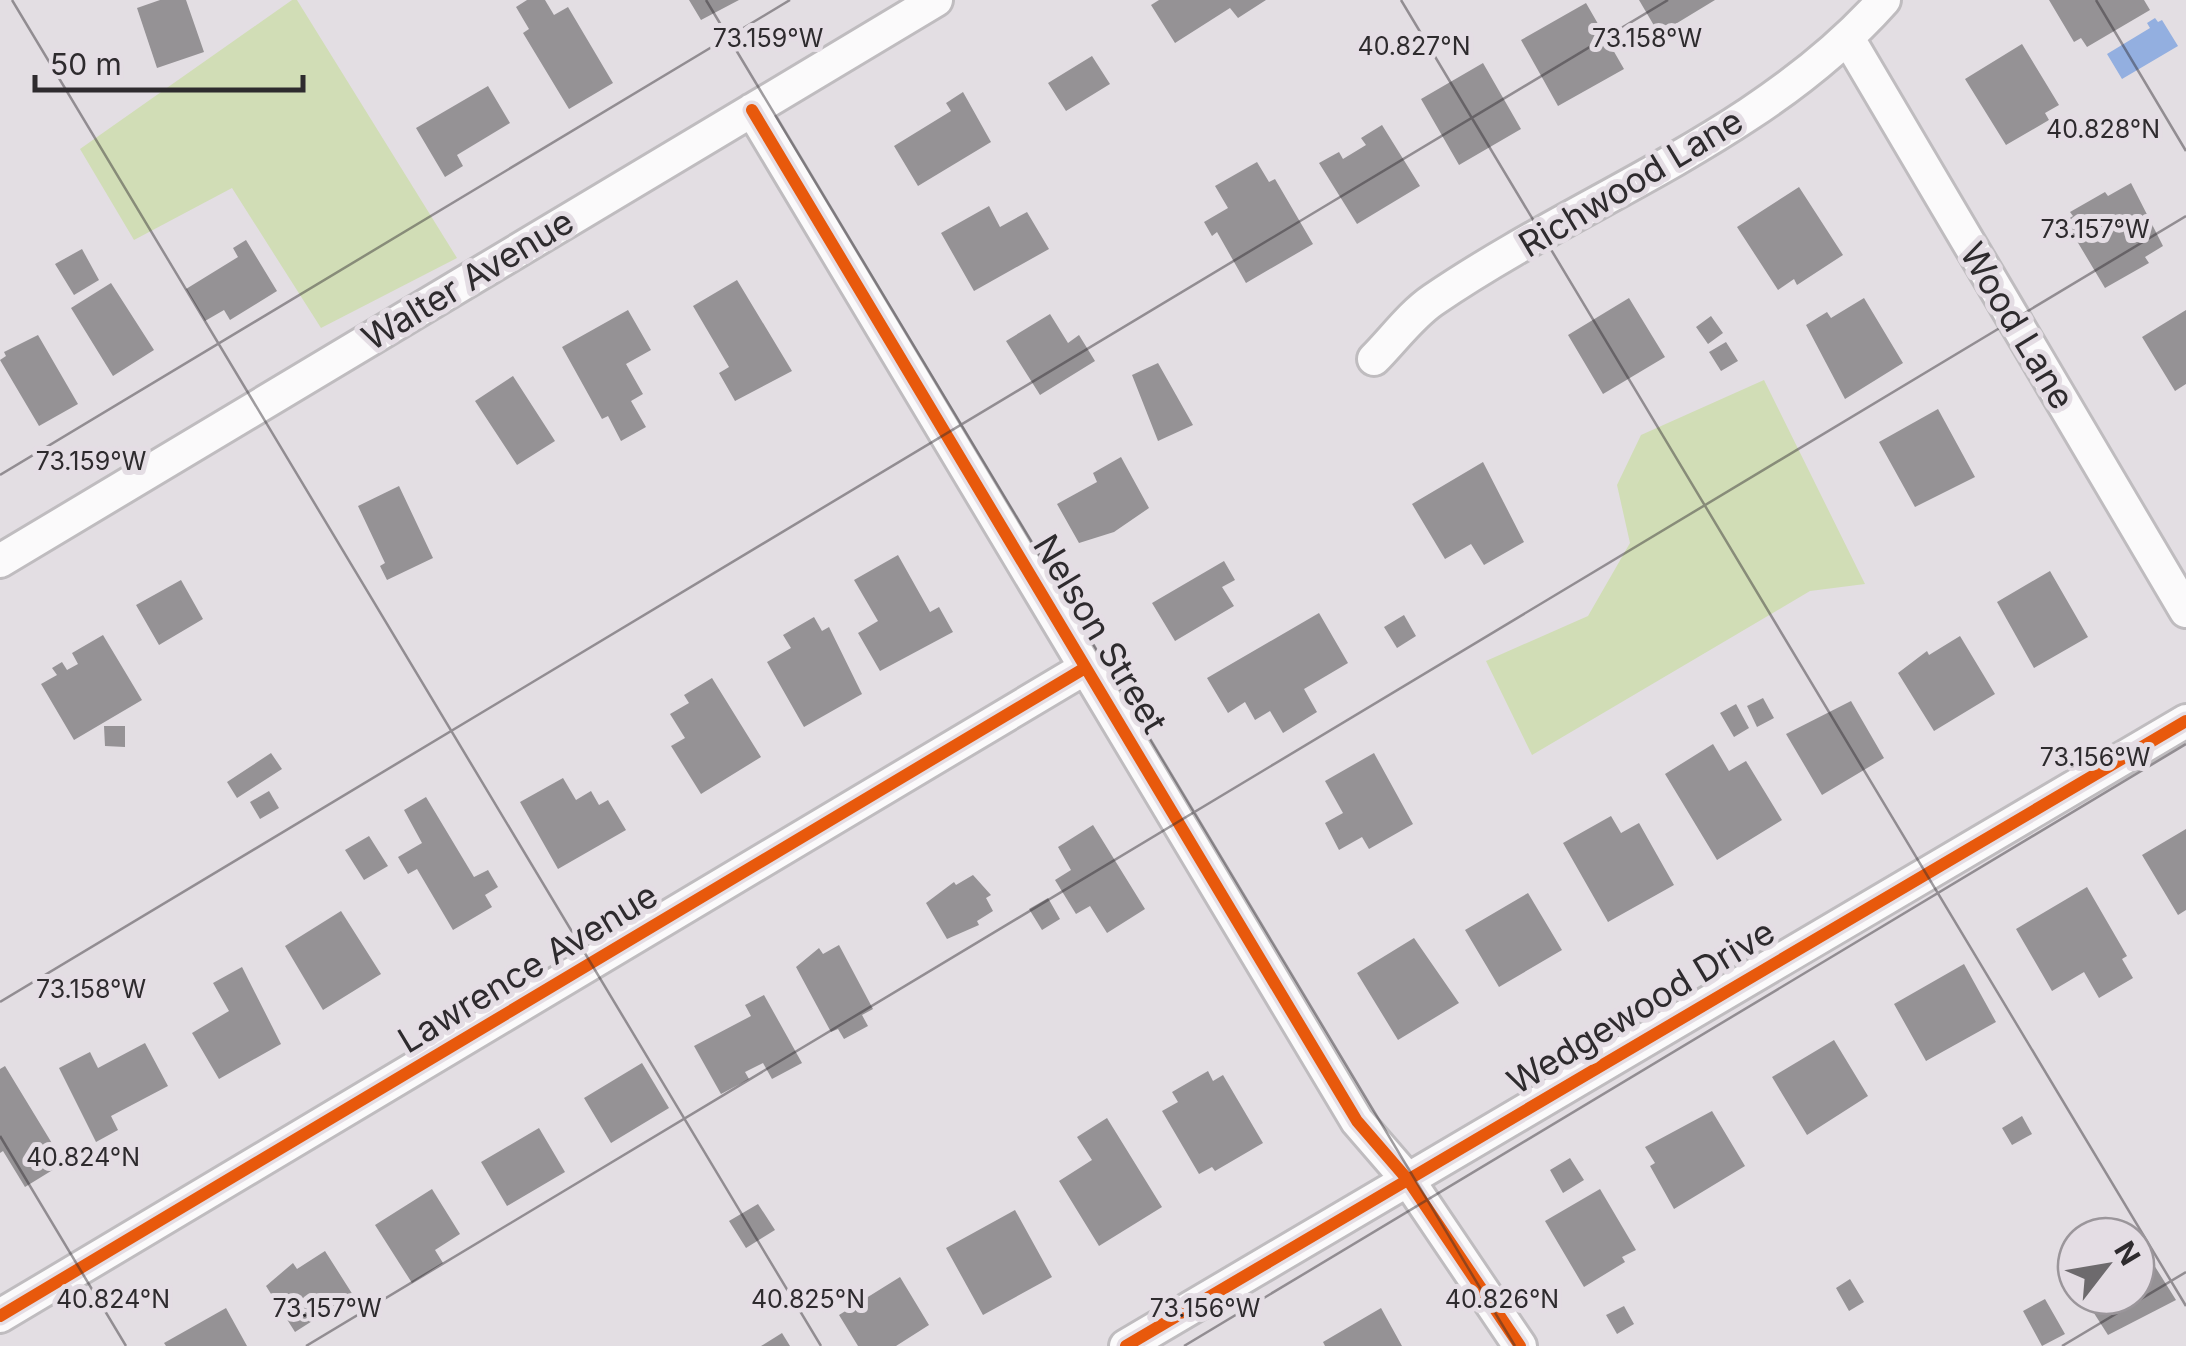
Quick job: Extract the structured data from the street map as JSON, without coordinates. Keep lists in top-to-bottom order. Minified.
{"streets":{"street":["Richwood Lane","Walter Avenue","Wood Lane","Nelson Street","Lawrence Avenue","Wedgewood Drive"]},"crossings":[["Richwood Lane","Wood Lane"],["Walter Avenue","Nelson Street"],["Nelson Street","Lawrence Avenue"],["Nelson Street","Wedgewood Drive"]],"scale_bar":"50 m","north":"top right","coordinates":["73.158°W","73.159°W","40.827°N","40.828°N","73.157°W","73.156°W","40.824°N","40.825°N","40.826°N"]}
